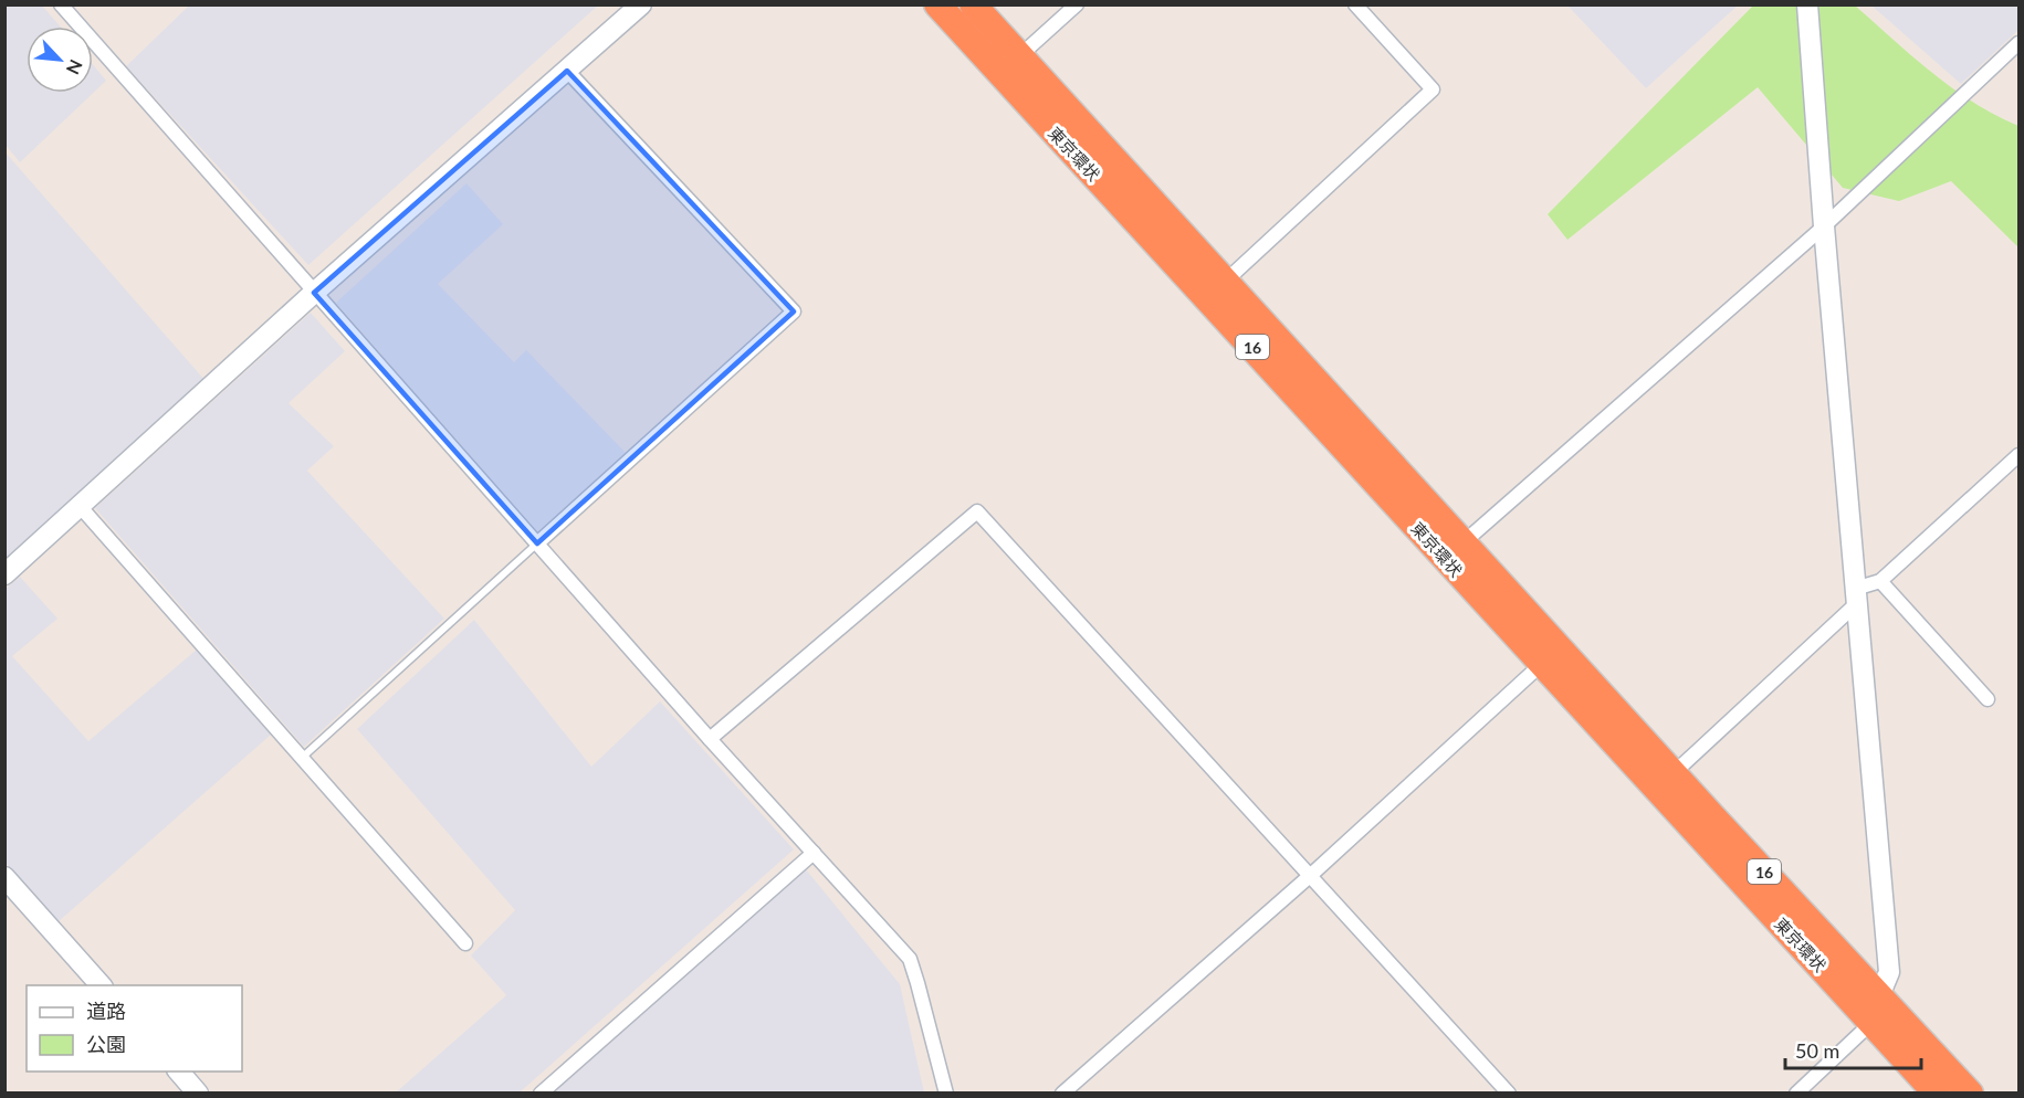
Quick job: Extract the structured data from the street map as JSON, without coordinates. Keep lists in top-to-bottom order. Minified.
{"streets":{"highway":["東京環状","16"]},"legend":["道路","公園"],"scale_bar":"50 m","north":"bottom right"}
